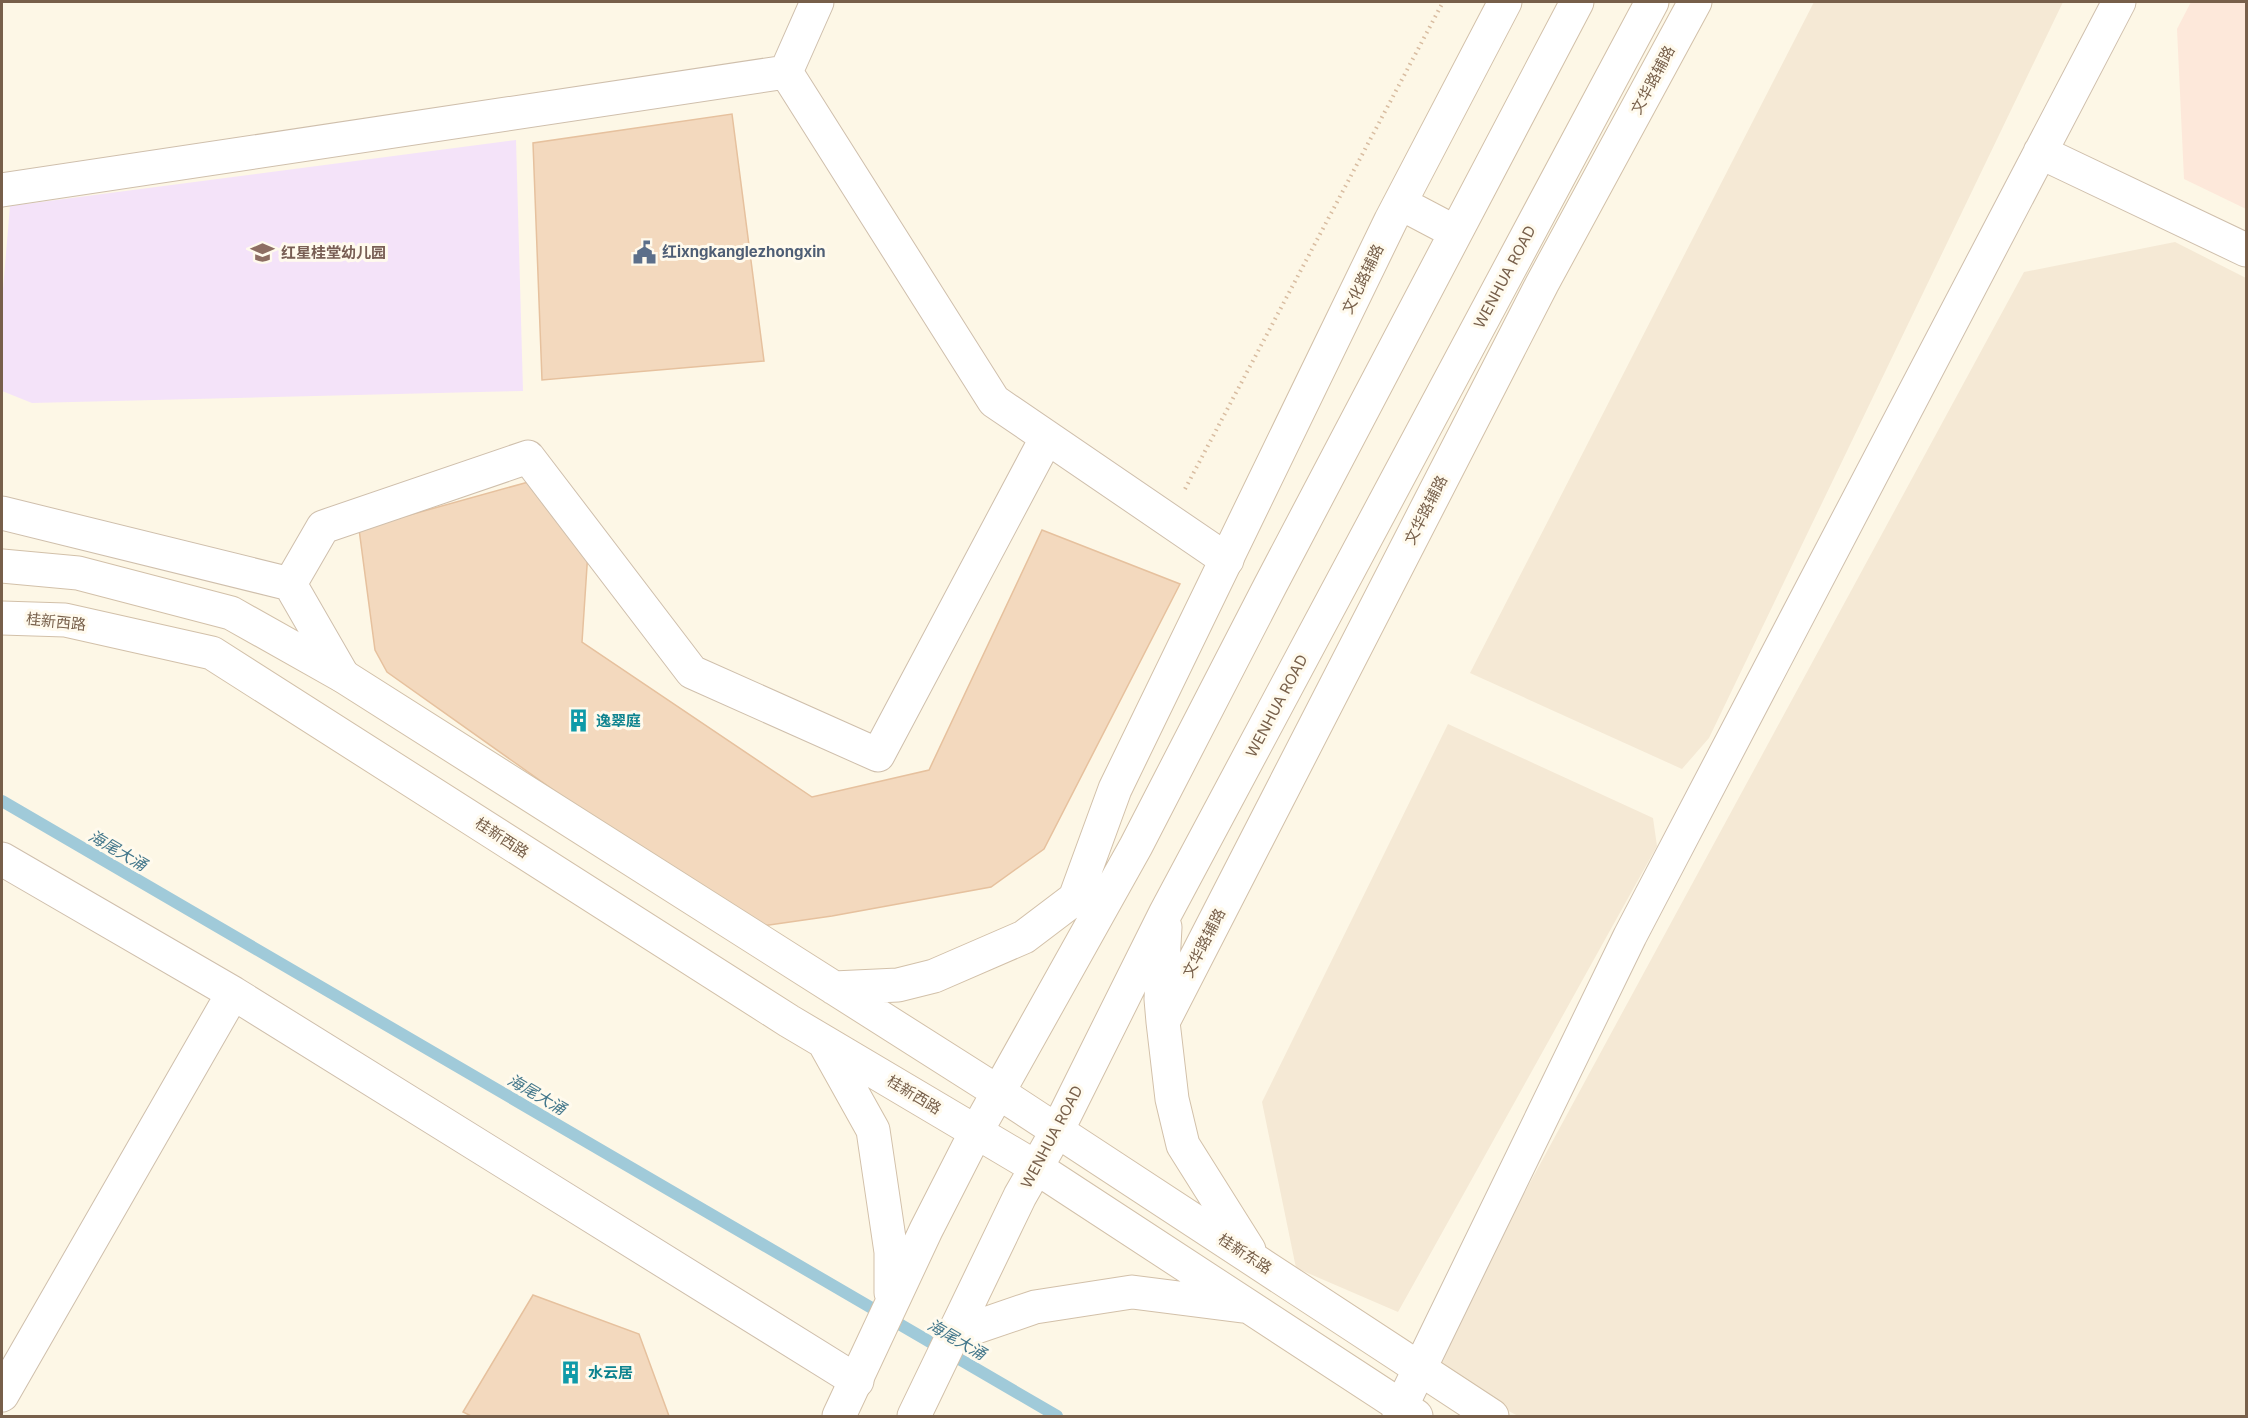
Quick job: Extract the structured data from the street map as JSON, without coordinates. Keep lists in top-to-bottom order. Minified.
{"streets":{"street":["文华路辅路","WENHUA ROAD","文化路辅路","桂新西路","桂新东路"]},"crossings":[["WENHUA ROAD","桂新东路"]],"water":["海尾大涌"],"places":{"public building":["红ixngkanglezhongxin"],"school or university":["红星桂堂幼儿园"],"building":["逸翠庭","水云居"]}}
